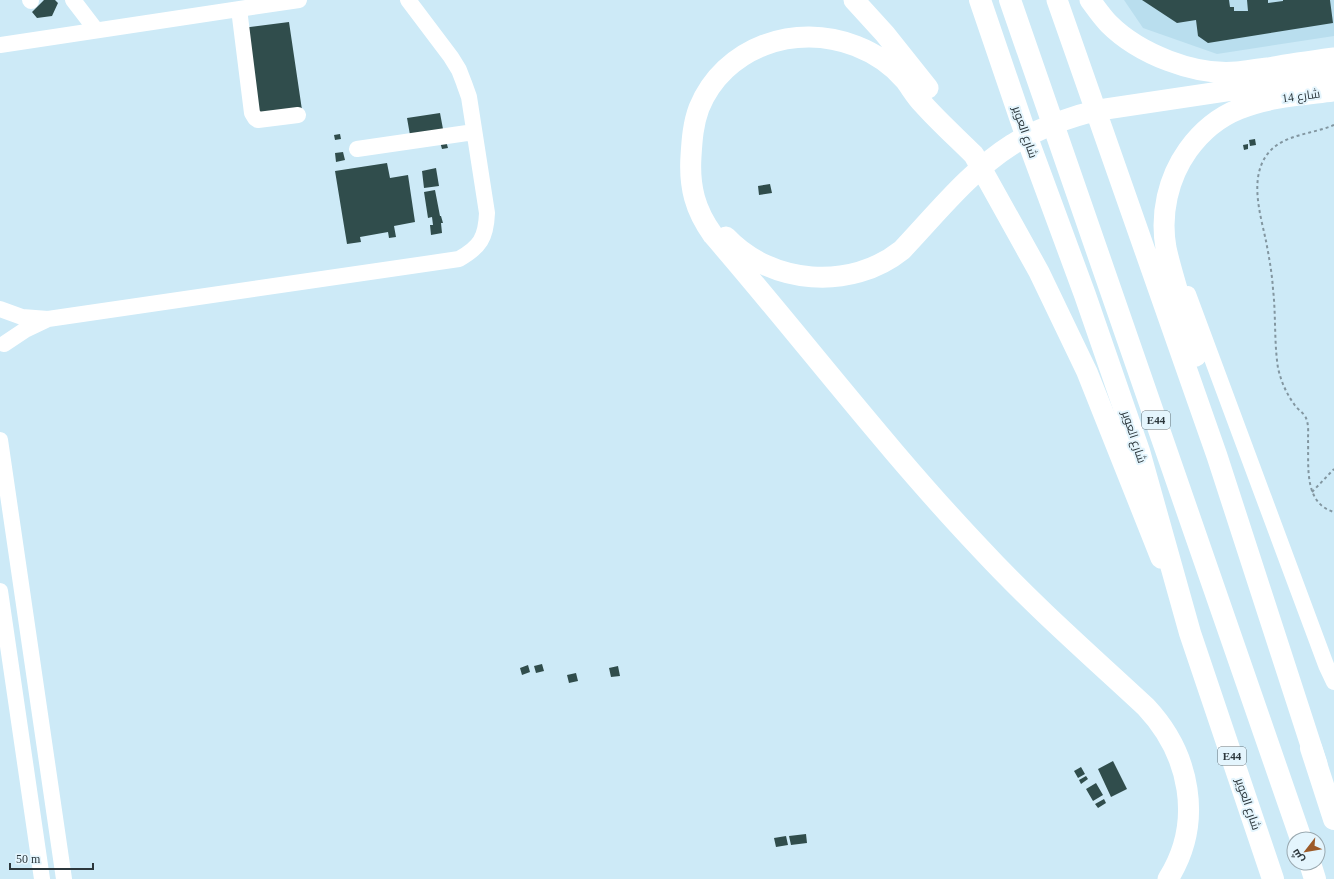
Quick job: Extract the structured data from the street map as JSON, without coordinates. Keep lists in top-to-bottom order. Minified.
{"streets":{"highway":["شارع العوير","E44"],"main road":["شارع 14"]},"scale_bar":"50 m","north":"bottom left"}
